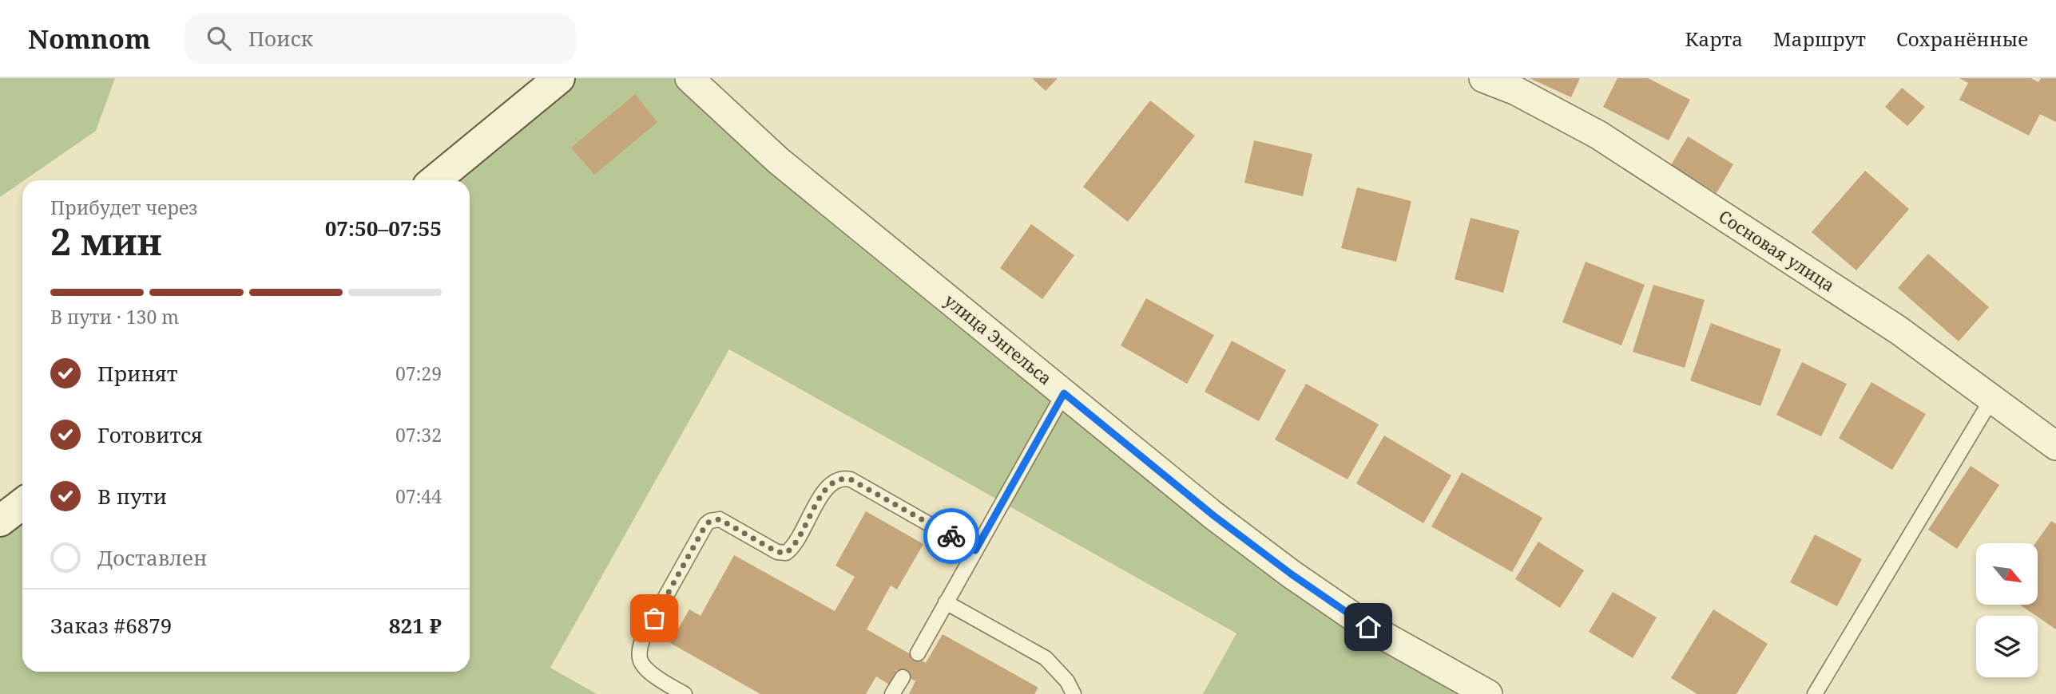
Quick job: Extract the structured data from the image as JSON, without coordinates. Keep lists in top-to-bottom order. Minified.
{"streets":{"street":["Сосновая улица","улица Энгельса"]},"north":"bottom right","page":{"header":"Nomnom","search":"Поиск","nav":["Карта","Маршрут","Сохранённые"],"heading":["2 мин","Прибудет через","07:50–07:55"],"panel":["Заказ #6879","821 ₽"],"bar":"В пути · 130 m","list":[["Принят","07:29"],["Готовится","07:32"],["В пути","07:44"],"Доставлен"]}}
